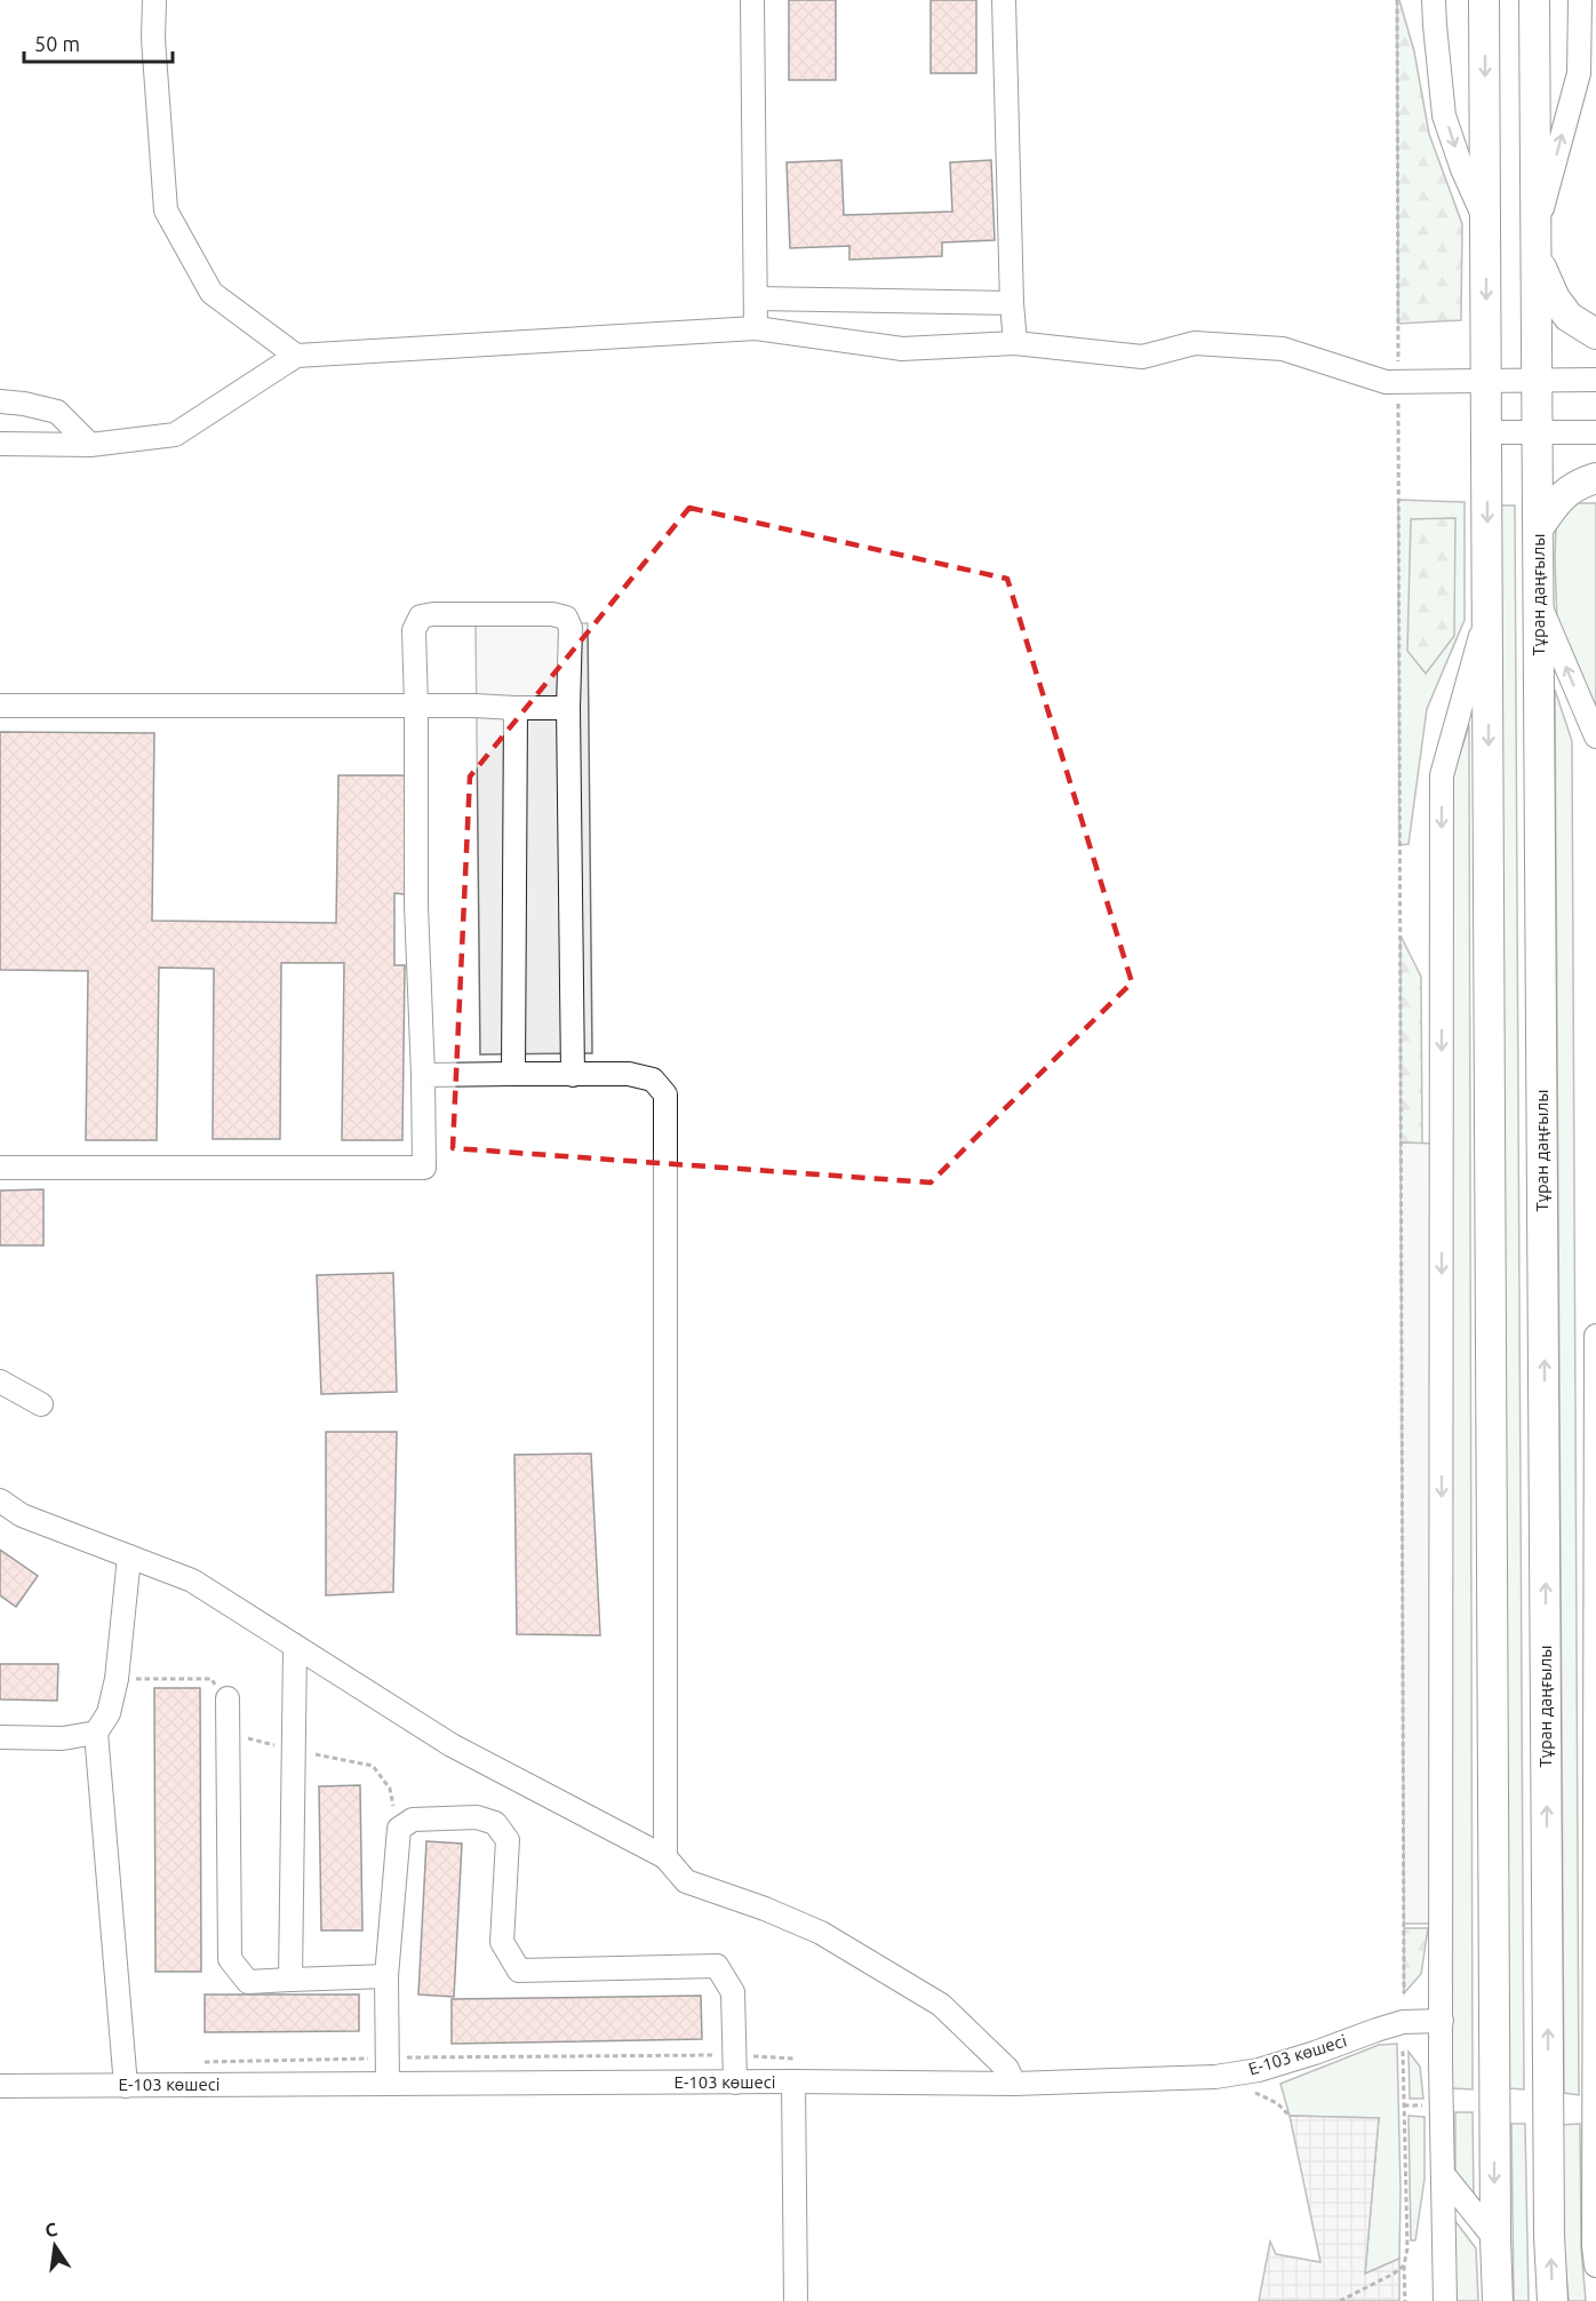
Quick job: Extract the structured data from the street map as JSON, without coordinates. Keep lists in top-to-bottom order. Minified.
{"streets":{"main road":["Тұран даңғылы"],"street":["Е-103 көшесі"]},"scale_bar":"50 m","north":"top"}
